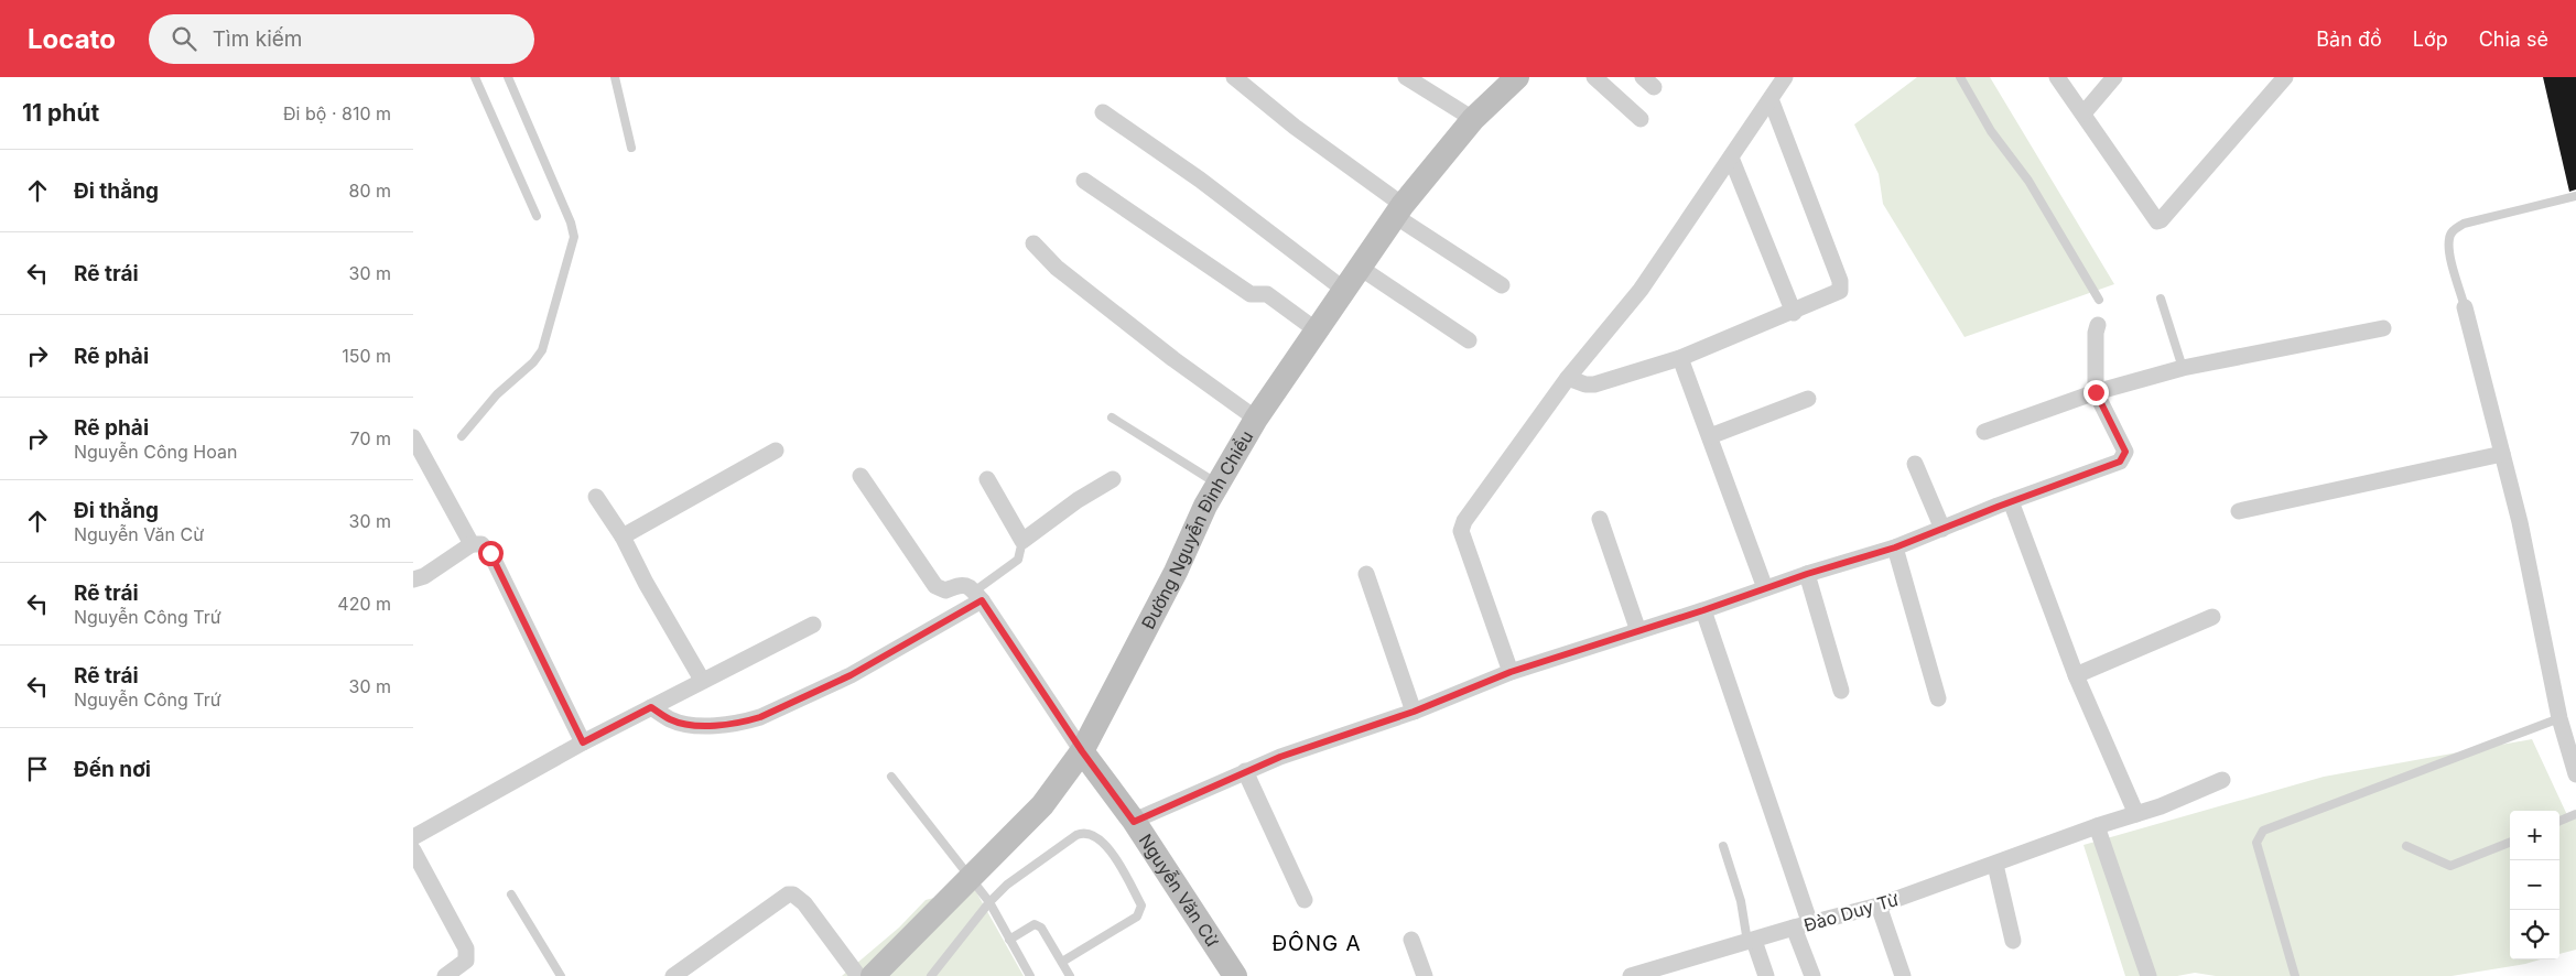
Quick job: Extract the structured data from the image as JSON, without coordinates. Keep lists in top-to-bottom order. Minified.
{"streets":{"street":["Đường Nguyễn Đình Chiểu","Nguyễn Văn Cừ","Đào Duy Từ"]},"crossings":[["Đường Nguyễn Đình Chiểu","Nguyễn Văn Cừ"]],"districts":["ĐÔNG A"],"page":{"header":"Locato","search":"Tìm kiếm","nav":["Bản đồ","Lớp","Chia sẻ"],"heading":["11 phút","Đi bộ · 810 m"],"list":[["Đi thẳng","80 m"],["Rẽ trái","30 m"],["Rẽ phải","150 m"],["Rẽ phải","Nguyễn Công Hoan","70 m"],["Đi thẳng","Nguyễn Văn Cừ","30 m"],["Rẽ trái","Nguyễn Công Trứ","420 m"],["Rẽ trái","Nguyễn Công Trứ","30 m"],"Đến nơi"],"map_buttons":["+","−"]}}
